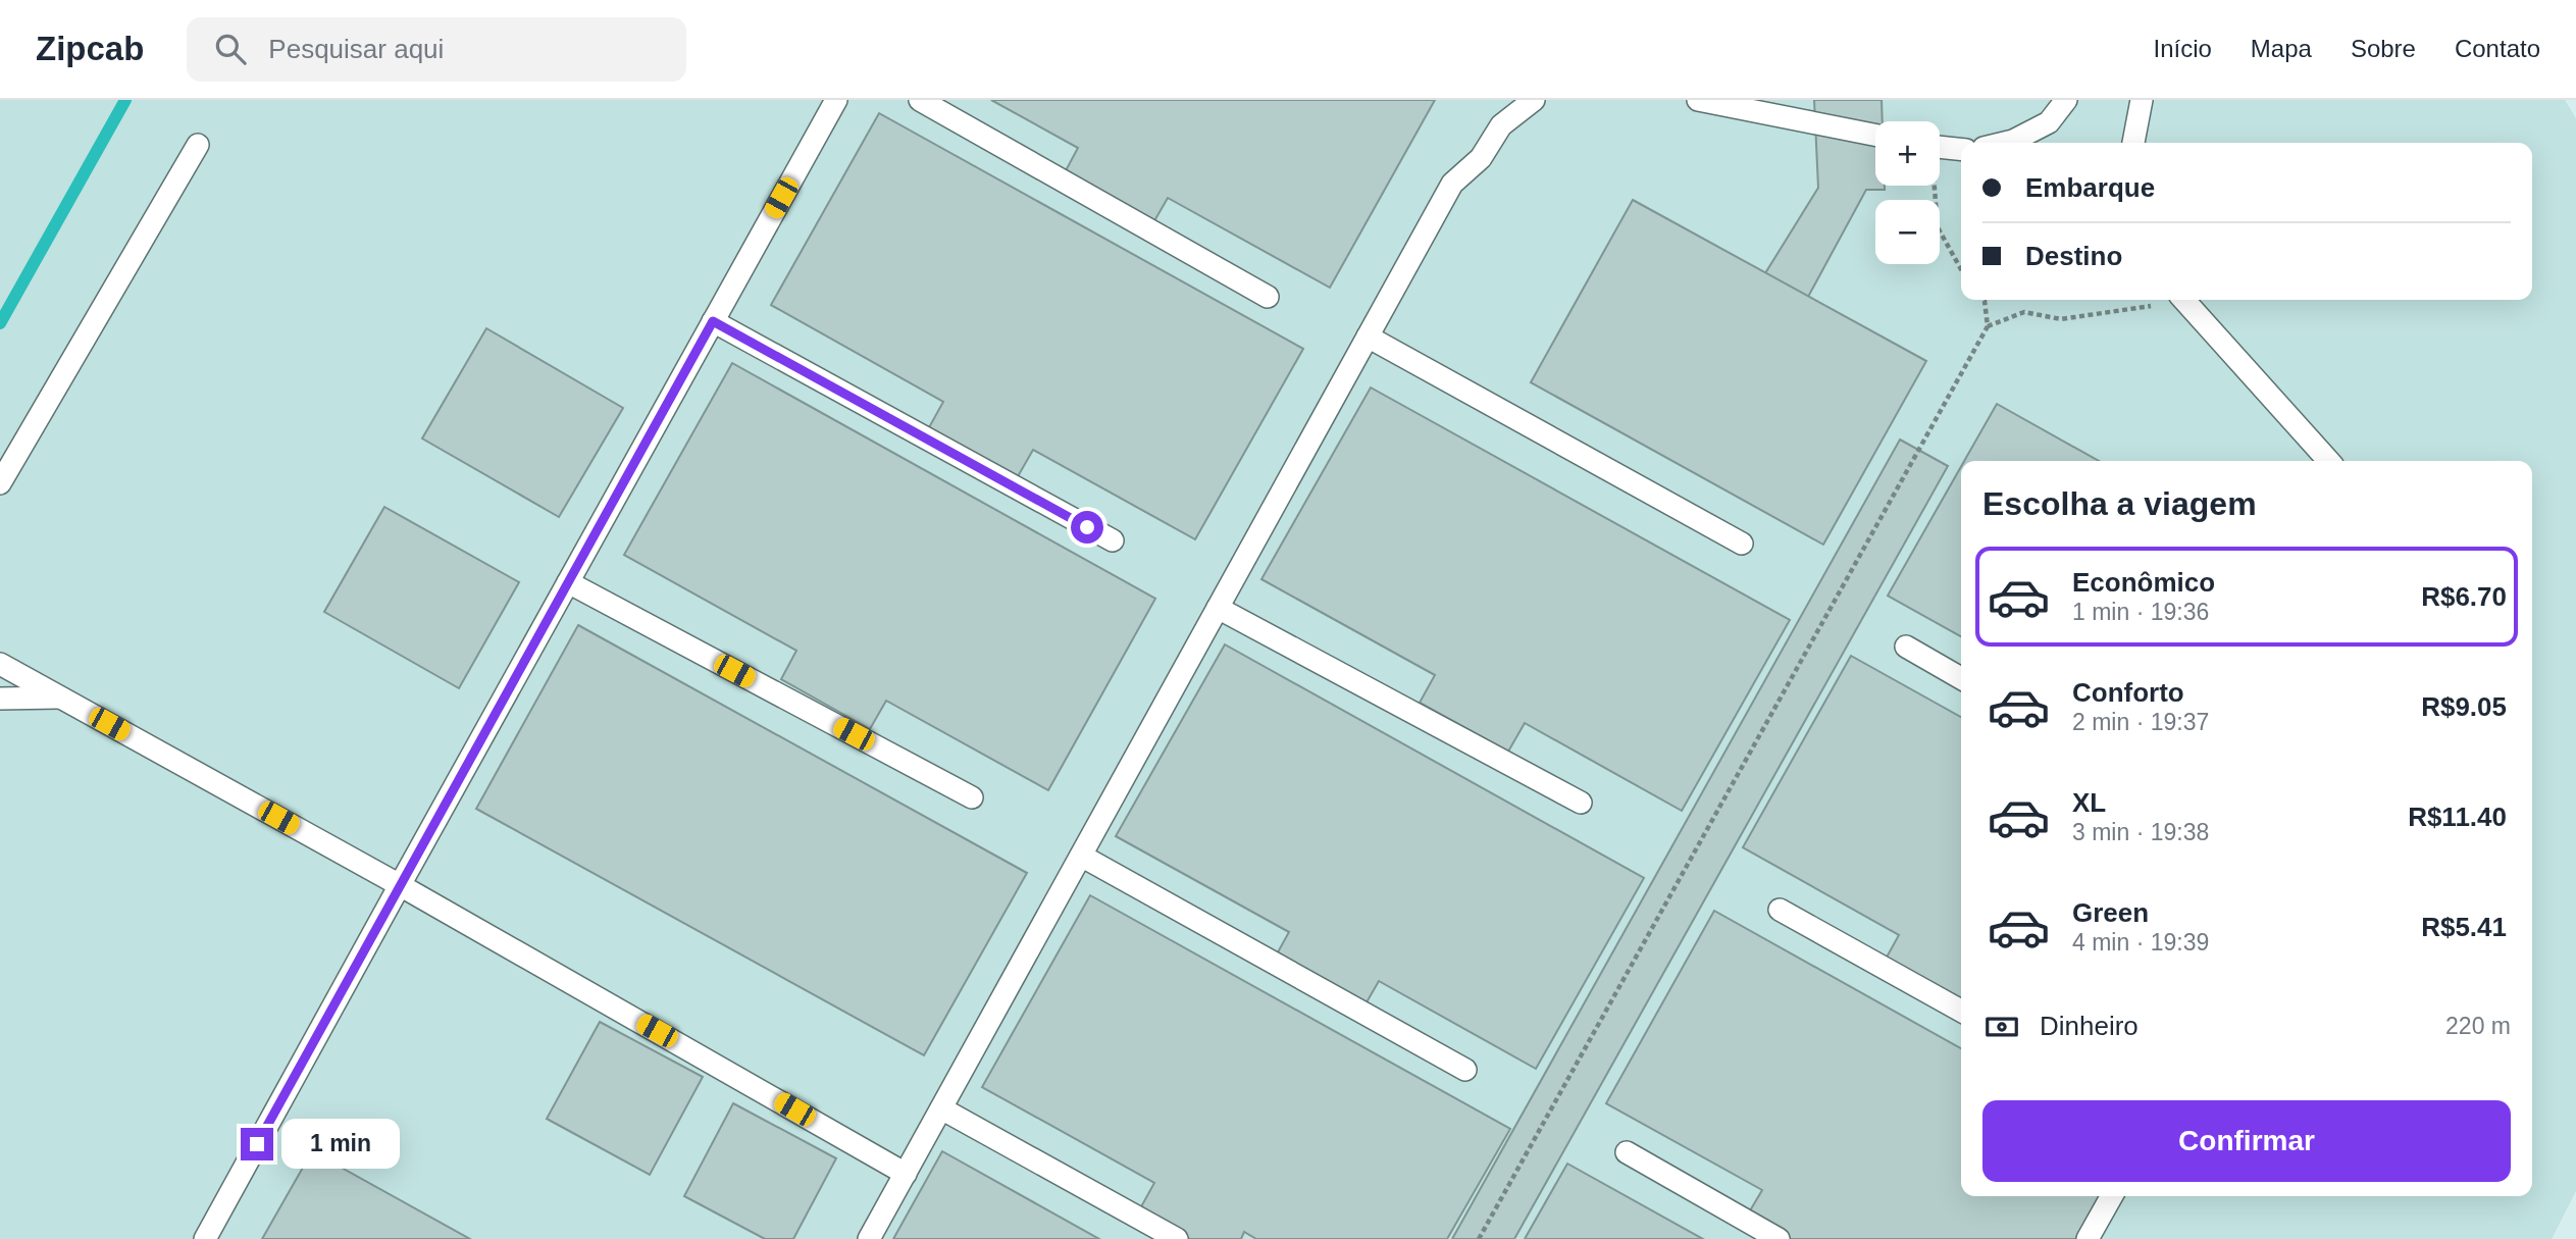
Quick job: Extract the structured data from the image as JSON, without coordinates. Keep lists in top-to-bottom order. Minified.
{"page":{"header":"Zipcab","search":"Pesquisar aqui","nav":["Início","Mapa","Sobre","Contato"],"map_buttons":["+","−"],"banner":["Embarque","Destino"],"heading":"Escolha a viagem","list":[{"name":"Econômico","note":"1 min · 19:36","value":"R$6.70"},{"name":"Conforto","note":"2 min · 19:37","value":"R$9.05"},{"name":"XL","note":"3 min · 19:38","value":"R$11.40"},{"name":"Green","note":"4 min · 19:39","value":"R$5.41"}],"pay":["Dinheiro","220 m"],"buttons":"Confirmar","bubble":"1 min"}}
